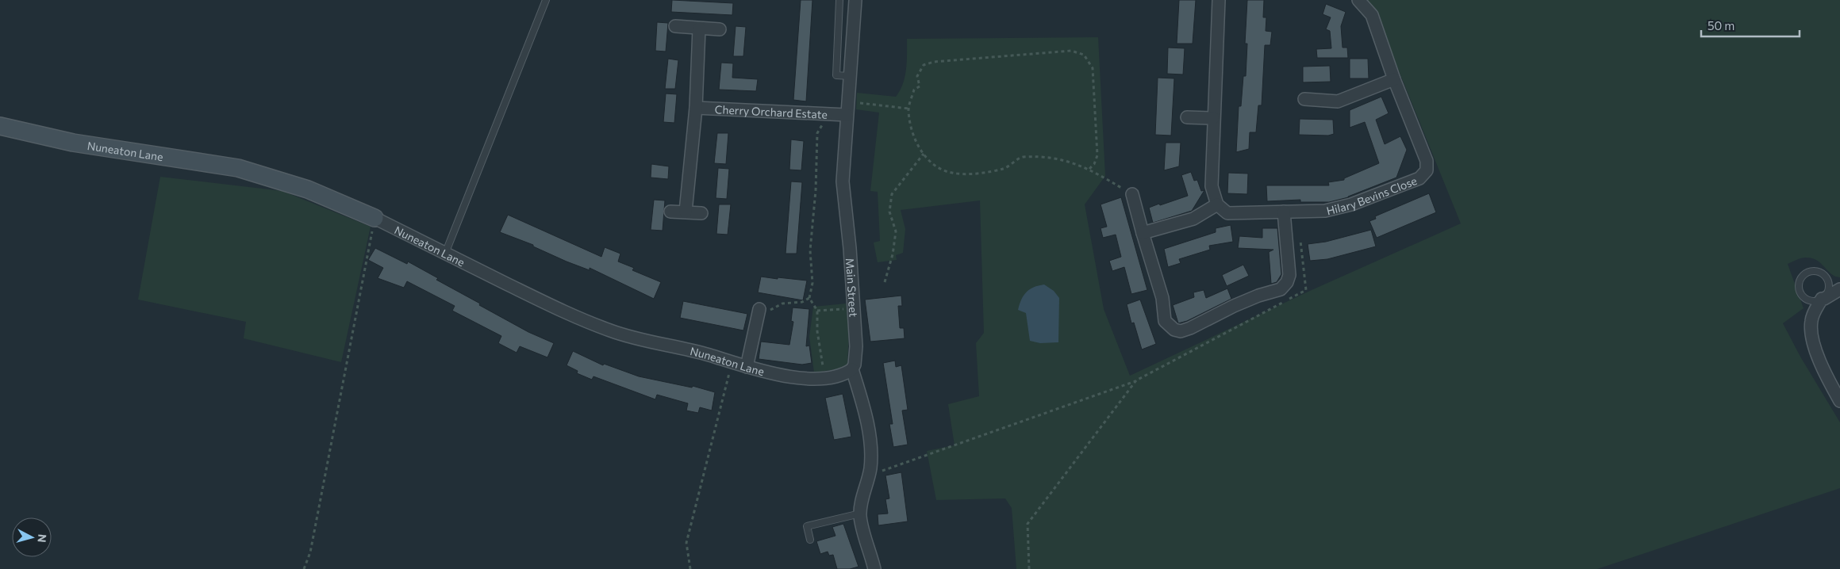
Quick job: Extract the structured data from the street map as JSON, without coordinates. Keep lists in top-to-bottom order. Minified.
{"streets":{"street":["Cherry Orchard Estate","Nuneaton Lane","Hilary Bevins Close","Main Street"]},"crossings":[["Cherry Orchard Estate","Main Street"],["Nuneaton Lane","Main Street"]],"scale_bar":"50 m","north":"right"}
